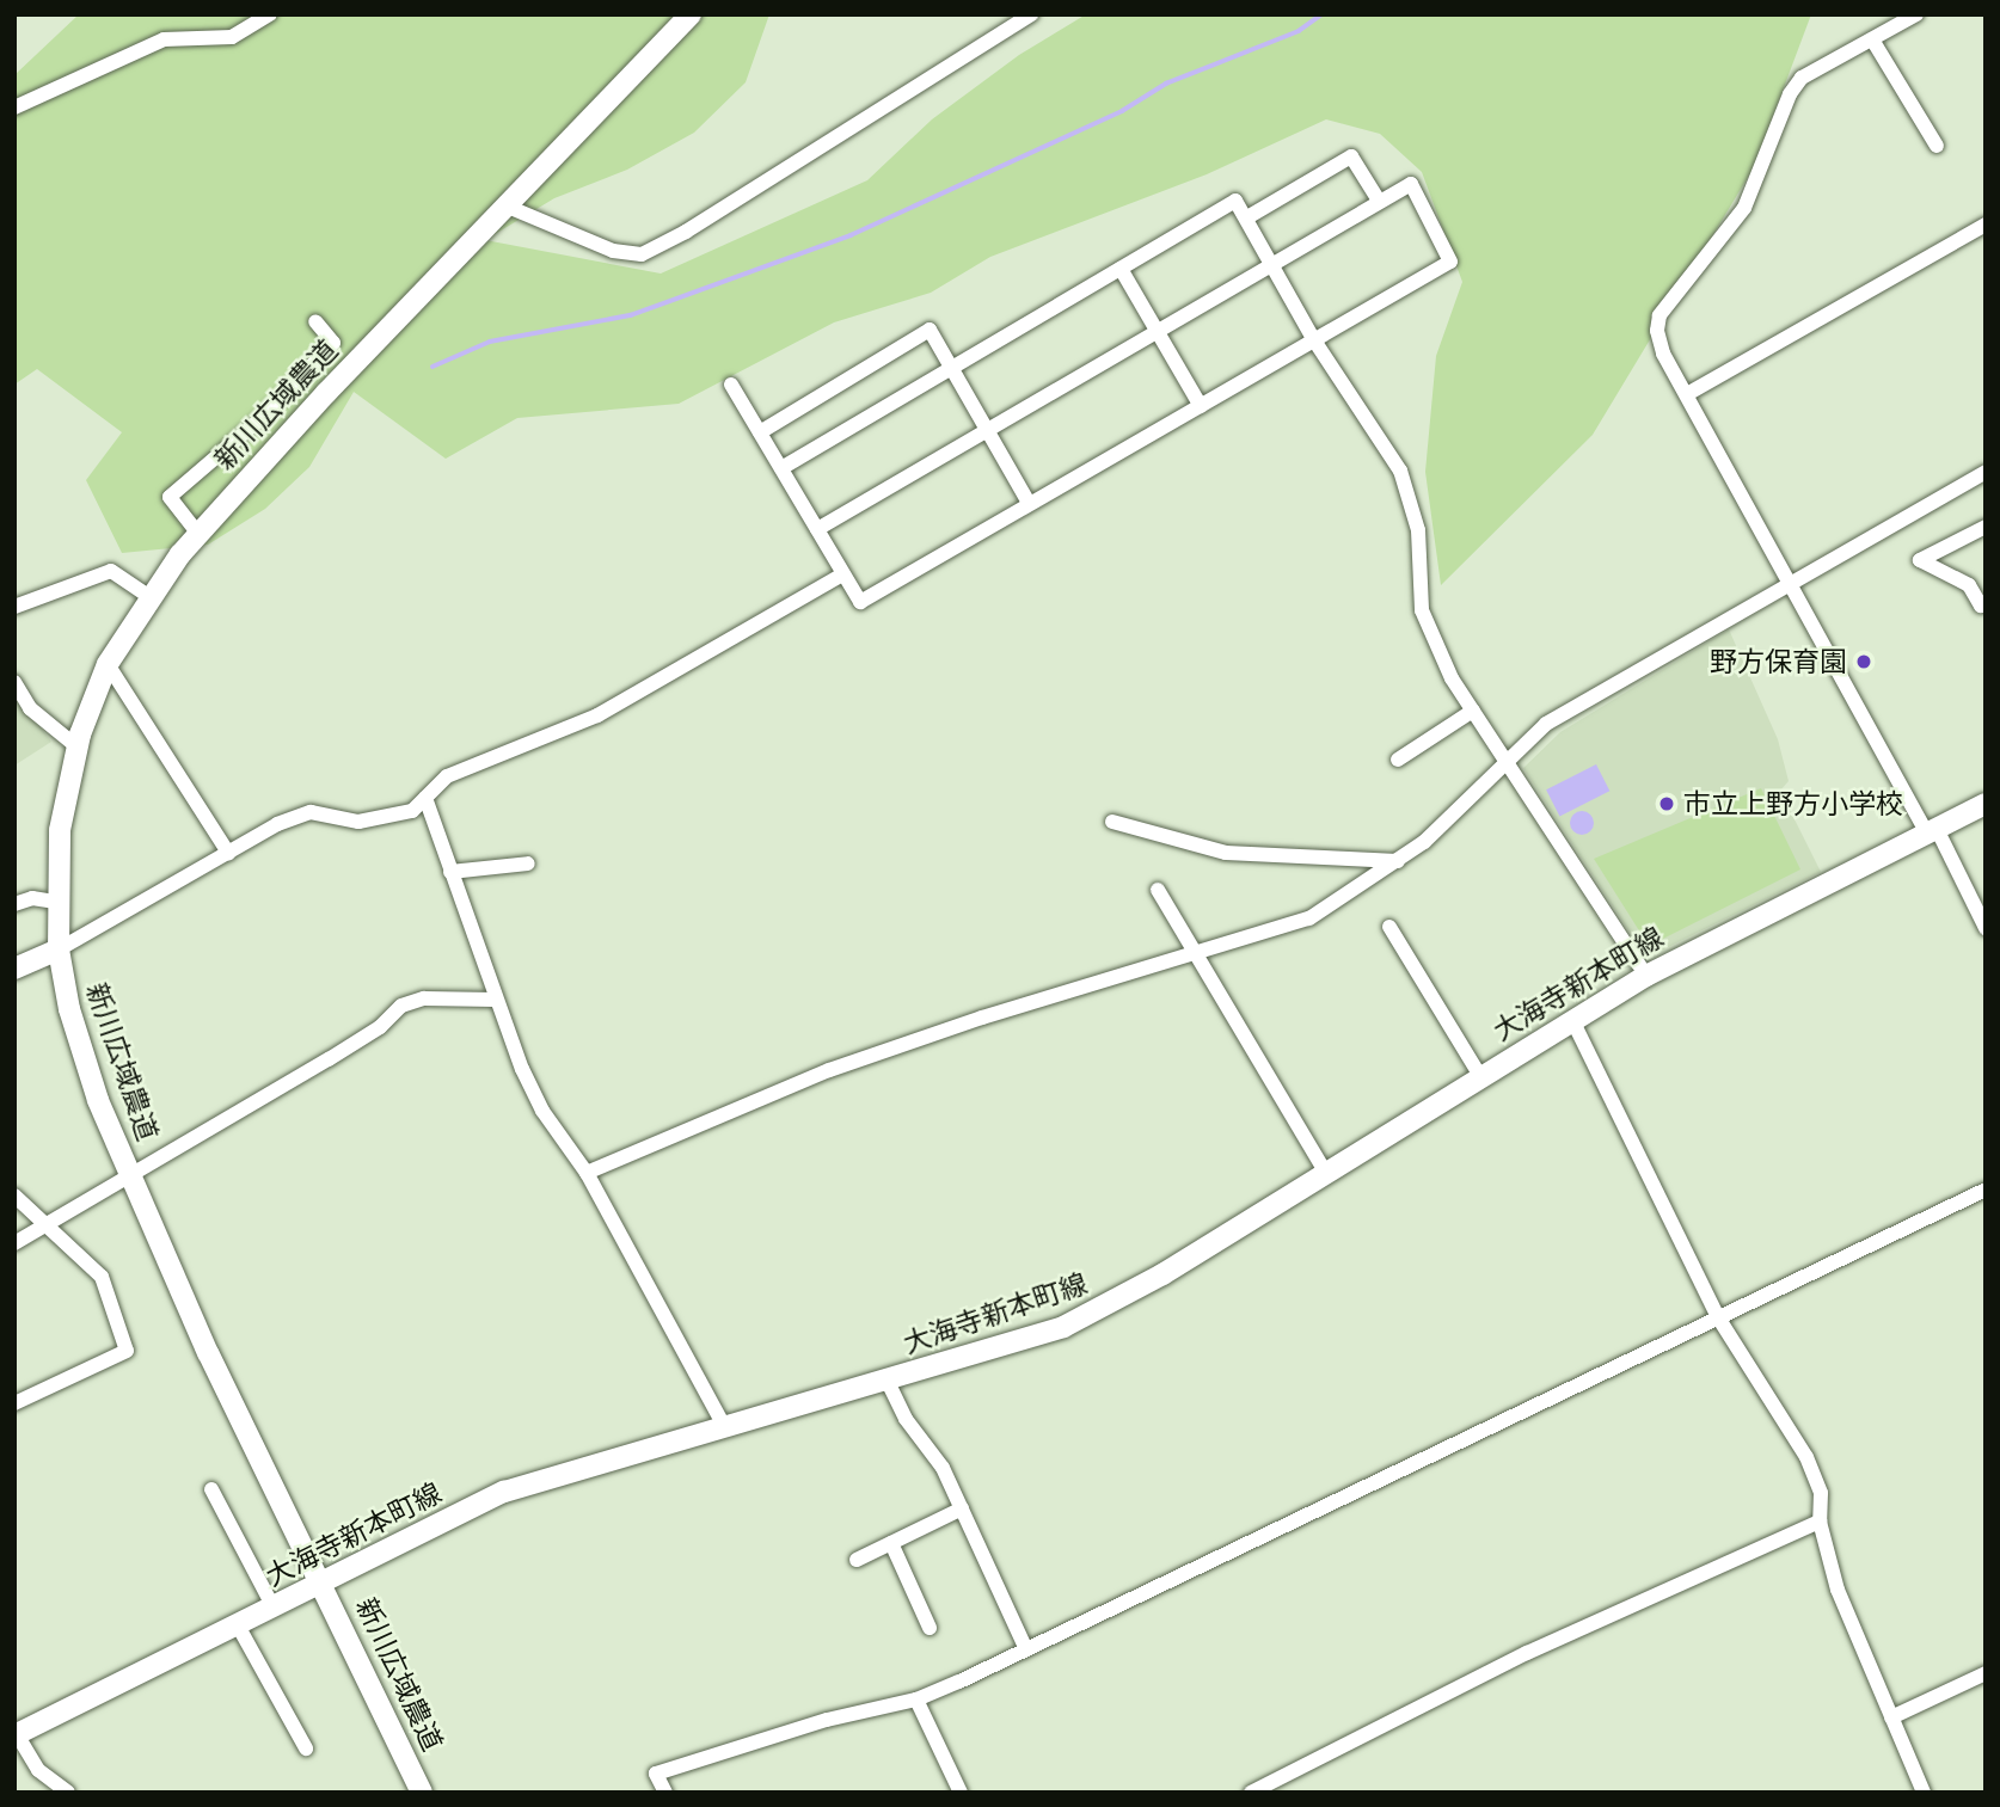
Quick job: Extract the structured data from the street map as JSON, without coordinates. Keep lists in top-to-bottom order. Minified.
{"streets":{"main road":["新川広域農道","大海寺新本町線"]},"crossings":[["新川広域農道","大海寺新本町線"]],"places":["野方保育園","市立上野方小学校"]}
